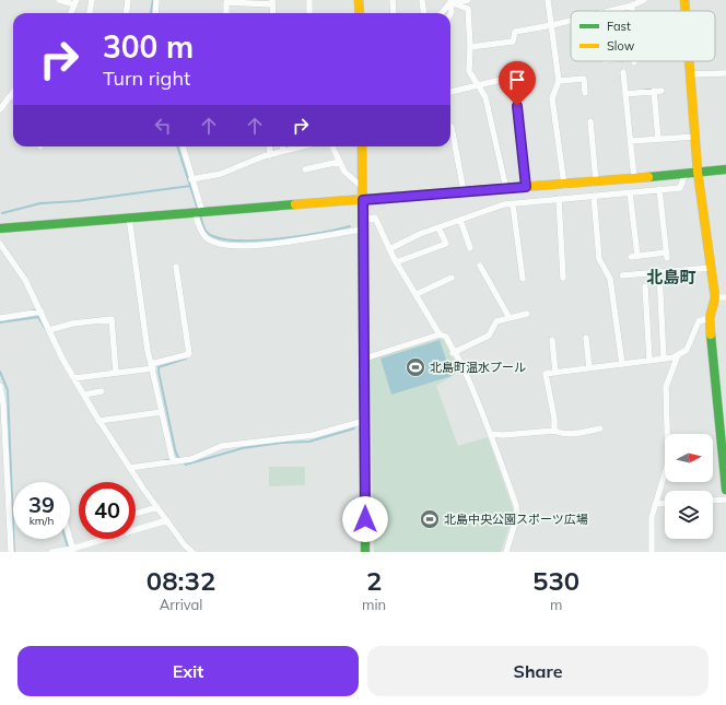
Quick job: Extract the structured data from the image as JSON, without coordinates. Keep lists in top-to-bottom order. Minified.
{"districts":["北島町"],"places":{"sports":["北島町温水プール","北島中央公園スポーツ広場"]},"legend":["Fast","Slow"],"north":"right","page":{"turn":["300 m","Turn right"],"speed":"39 km/h","limit":"40","eta":["08:32","Arrival","2","min","530","m"],"buttons":["Exit","Share"]}}
